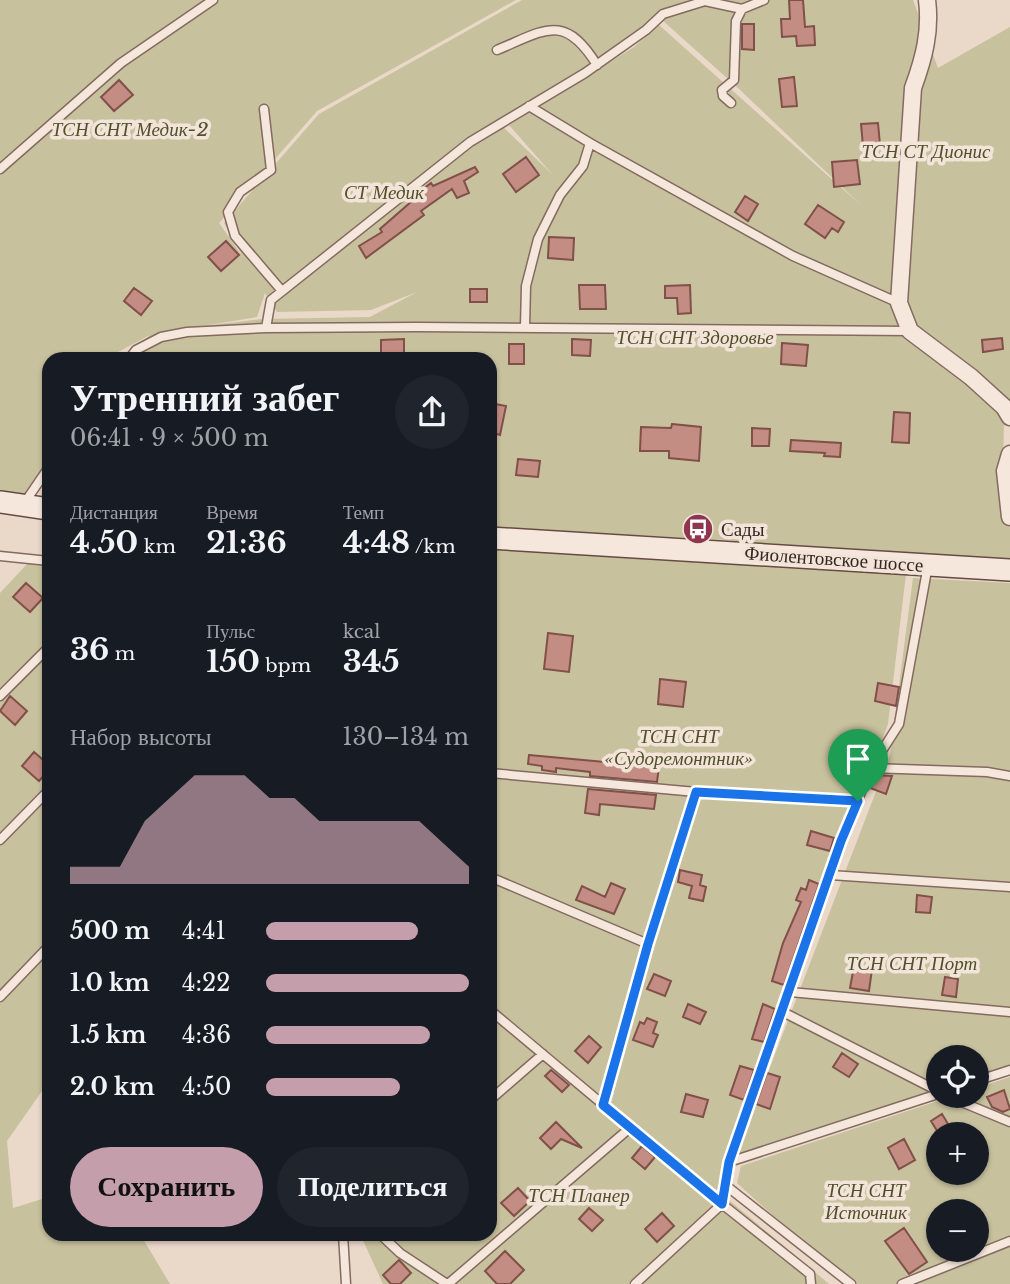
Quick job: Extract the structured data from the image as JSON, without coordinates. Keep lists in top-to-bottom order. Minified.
{"streets":{"main road":["Фиолентовское шоссе"]},"parks":["ТСН СНТ Медик-2","ТСН СТ Дионис","СТ Медик","ТСН СНТ Здоровье","ТСН СНТ «Судоремонтник»","ТСН СНТ Порт","ТСН СНТ Источник","ТСН Планер"],"places":{"bus stop":["Сады"]},"page":{"heading":["Утренний забег","06:41 · 9 × 500 m"],"stats":[["Дистанция","4.50 km"],["Время","21:36"],["Темп","4:48 /km"],["36 m"],["Пульс","150 bpm"],["kcal","345"]],"chart":["Набор высоты","130–134 m"],"list":[{"name":"500 m","note":"4:41"},{"name":"1.0 km","note":"4:22"},{"name":"1.5 km","note":"4:36"},{"name":"2.0 km","note":"4:50"}],"map_buttons":["+","−"],"buttons":["Сохранить","Поделиться"]}}
